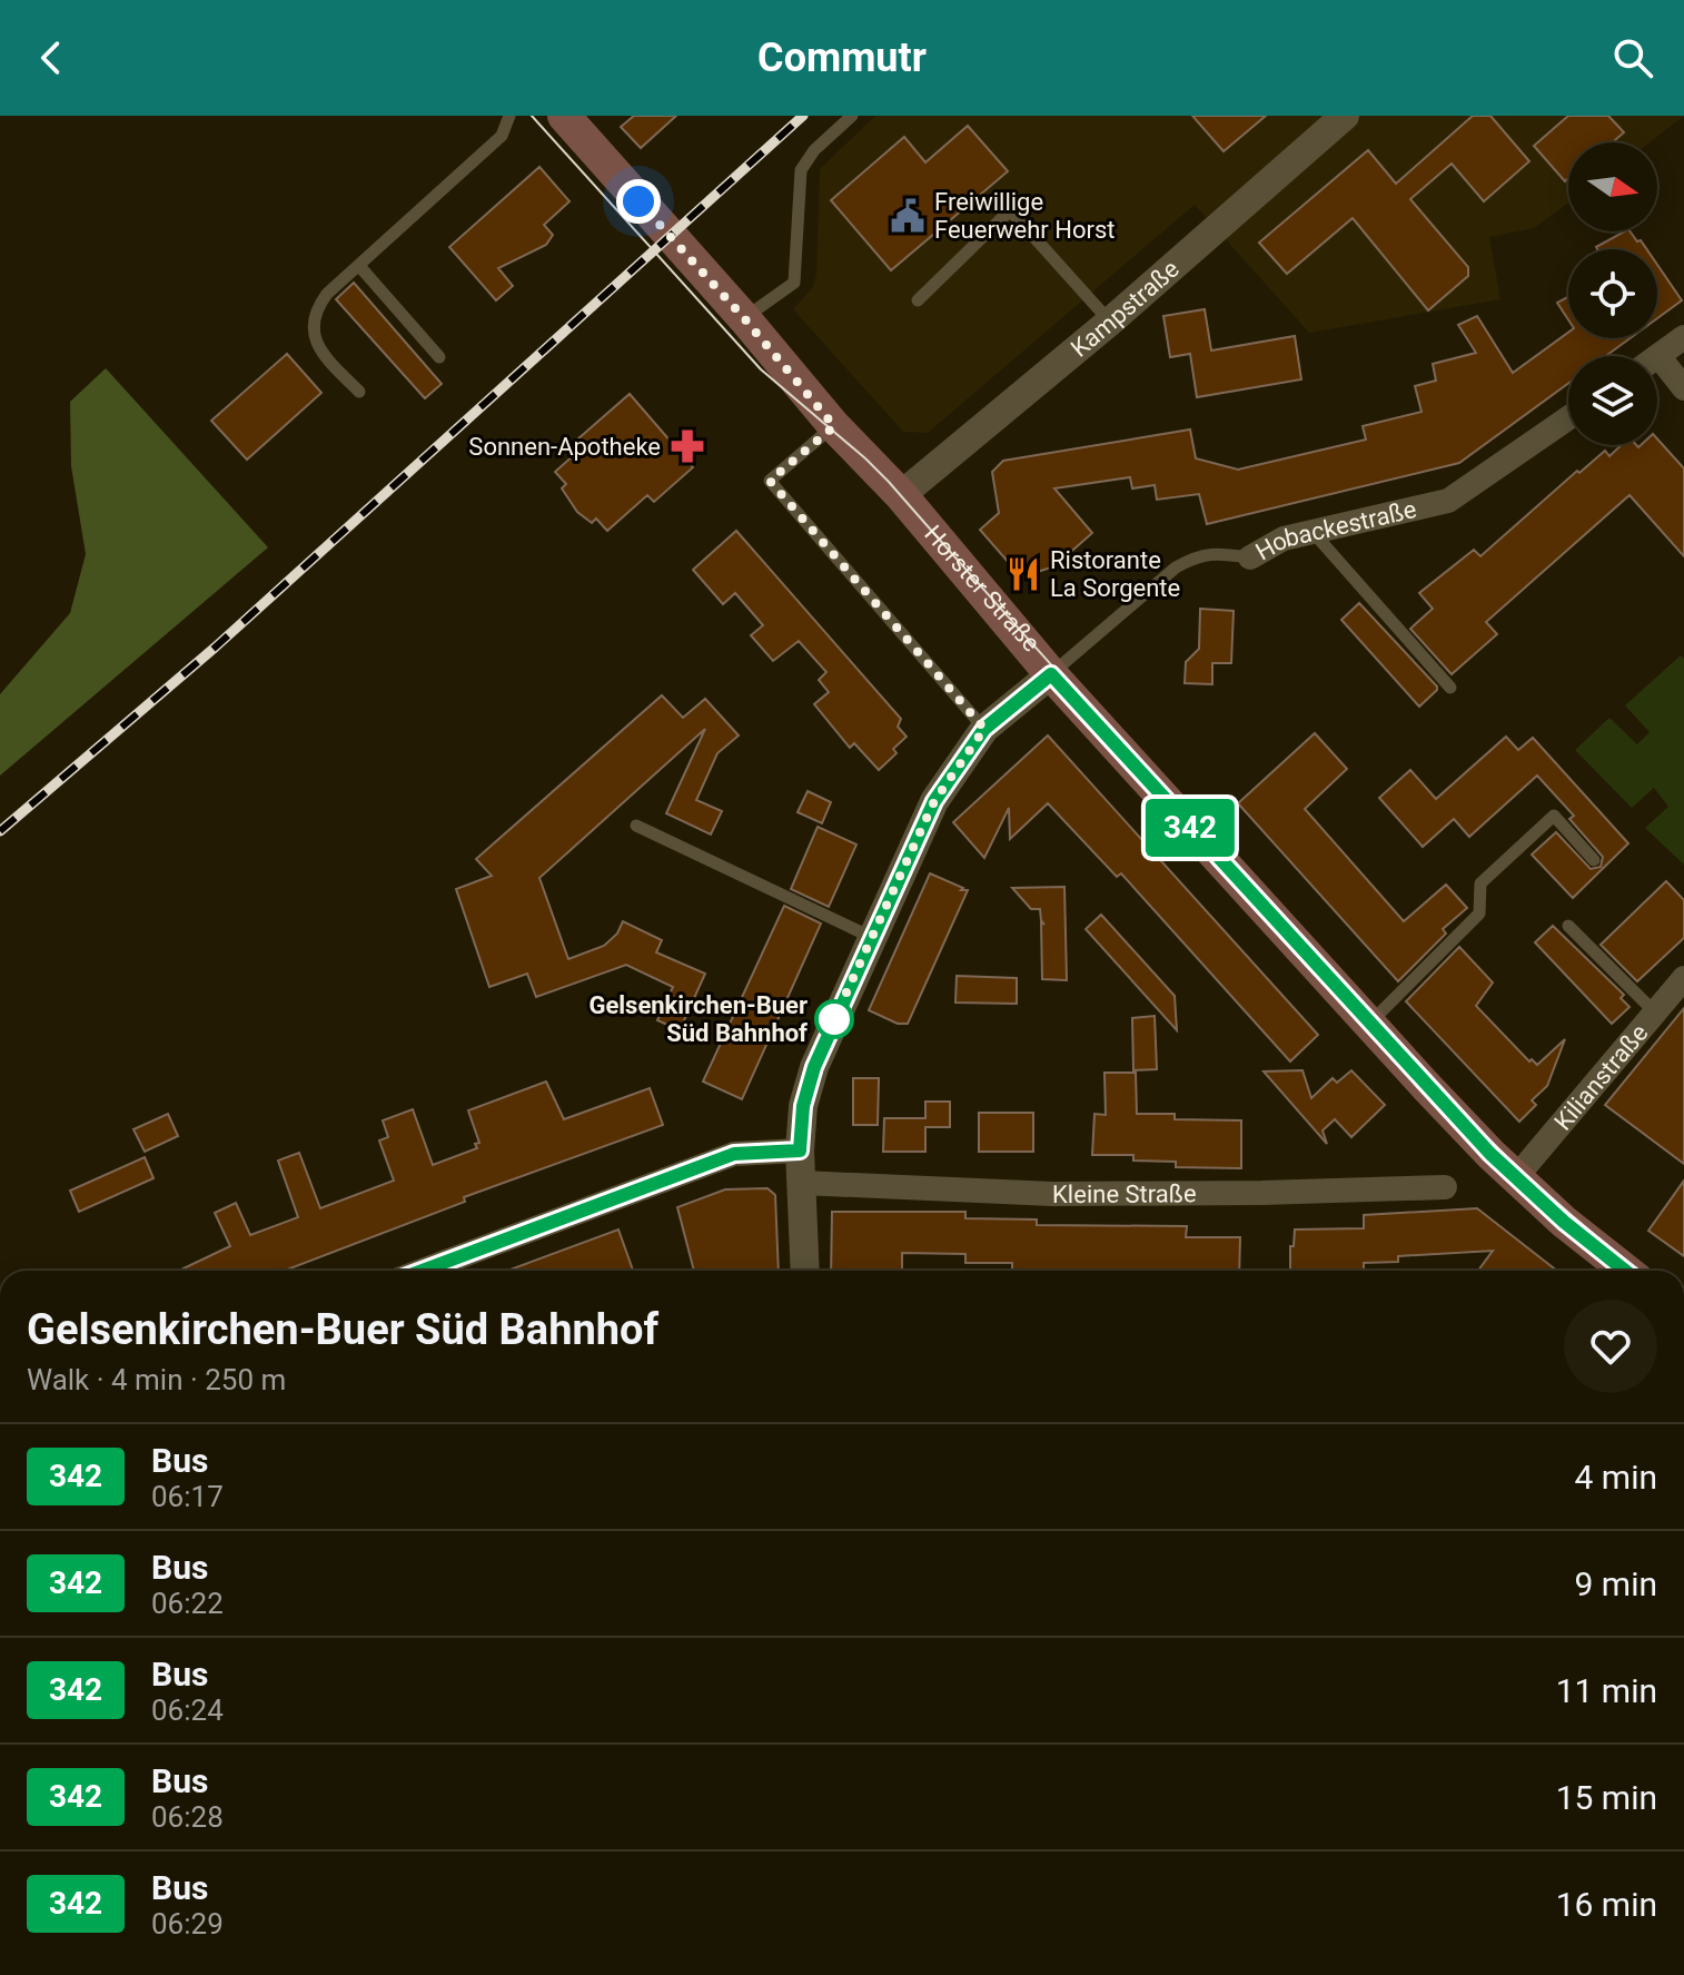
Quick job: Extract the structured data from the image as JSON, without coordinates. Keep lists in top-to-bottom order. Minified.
{"streets":{"main road":["Horster Straße"],"street":["Kampstraße","Hobackestraße","Kilianstraße","Kleine Straße"]},"crossings":[["Kampstraße","Horster Straße"],["Hobackestraße","Horster Straße"],["Horster Straße","Kilianstraße"]],"places":{"public building":["Freiwillige Feuerwehr Horst"],"pharmacy":["Sonnen-Apotheke"],"restaurant":["Ristorante La Sorgente"],"other":["Gelsenkirchen-Buer Süd Bahnhof"]},"lines":["bus line 342"],"north":"right","page":{"header":"Commutr","on_map":"342","heading":["Gelsenkirchen-Buer Süd Bahnhof","Walk · 4 min · 250 m"],"list":[{"mark":"342","name":"Bus","note":"06:17","value":"4 min"},{"mark":"342","name":"Bus","note":"06:22","value":"9 min"},{"mark":"342","name":"Bus","note":"06:24","value":"11 min"},{"mark":"342","name":"Bus","note":"06:28","value":"15 min"},{"mark":"342","name":"Bus","note":"06:29","value":"16 min"}]}}
